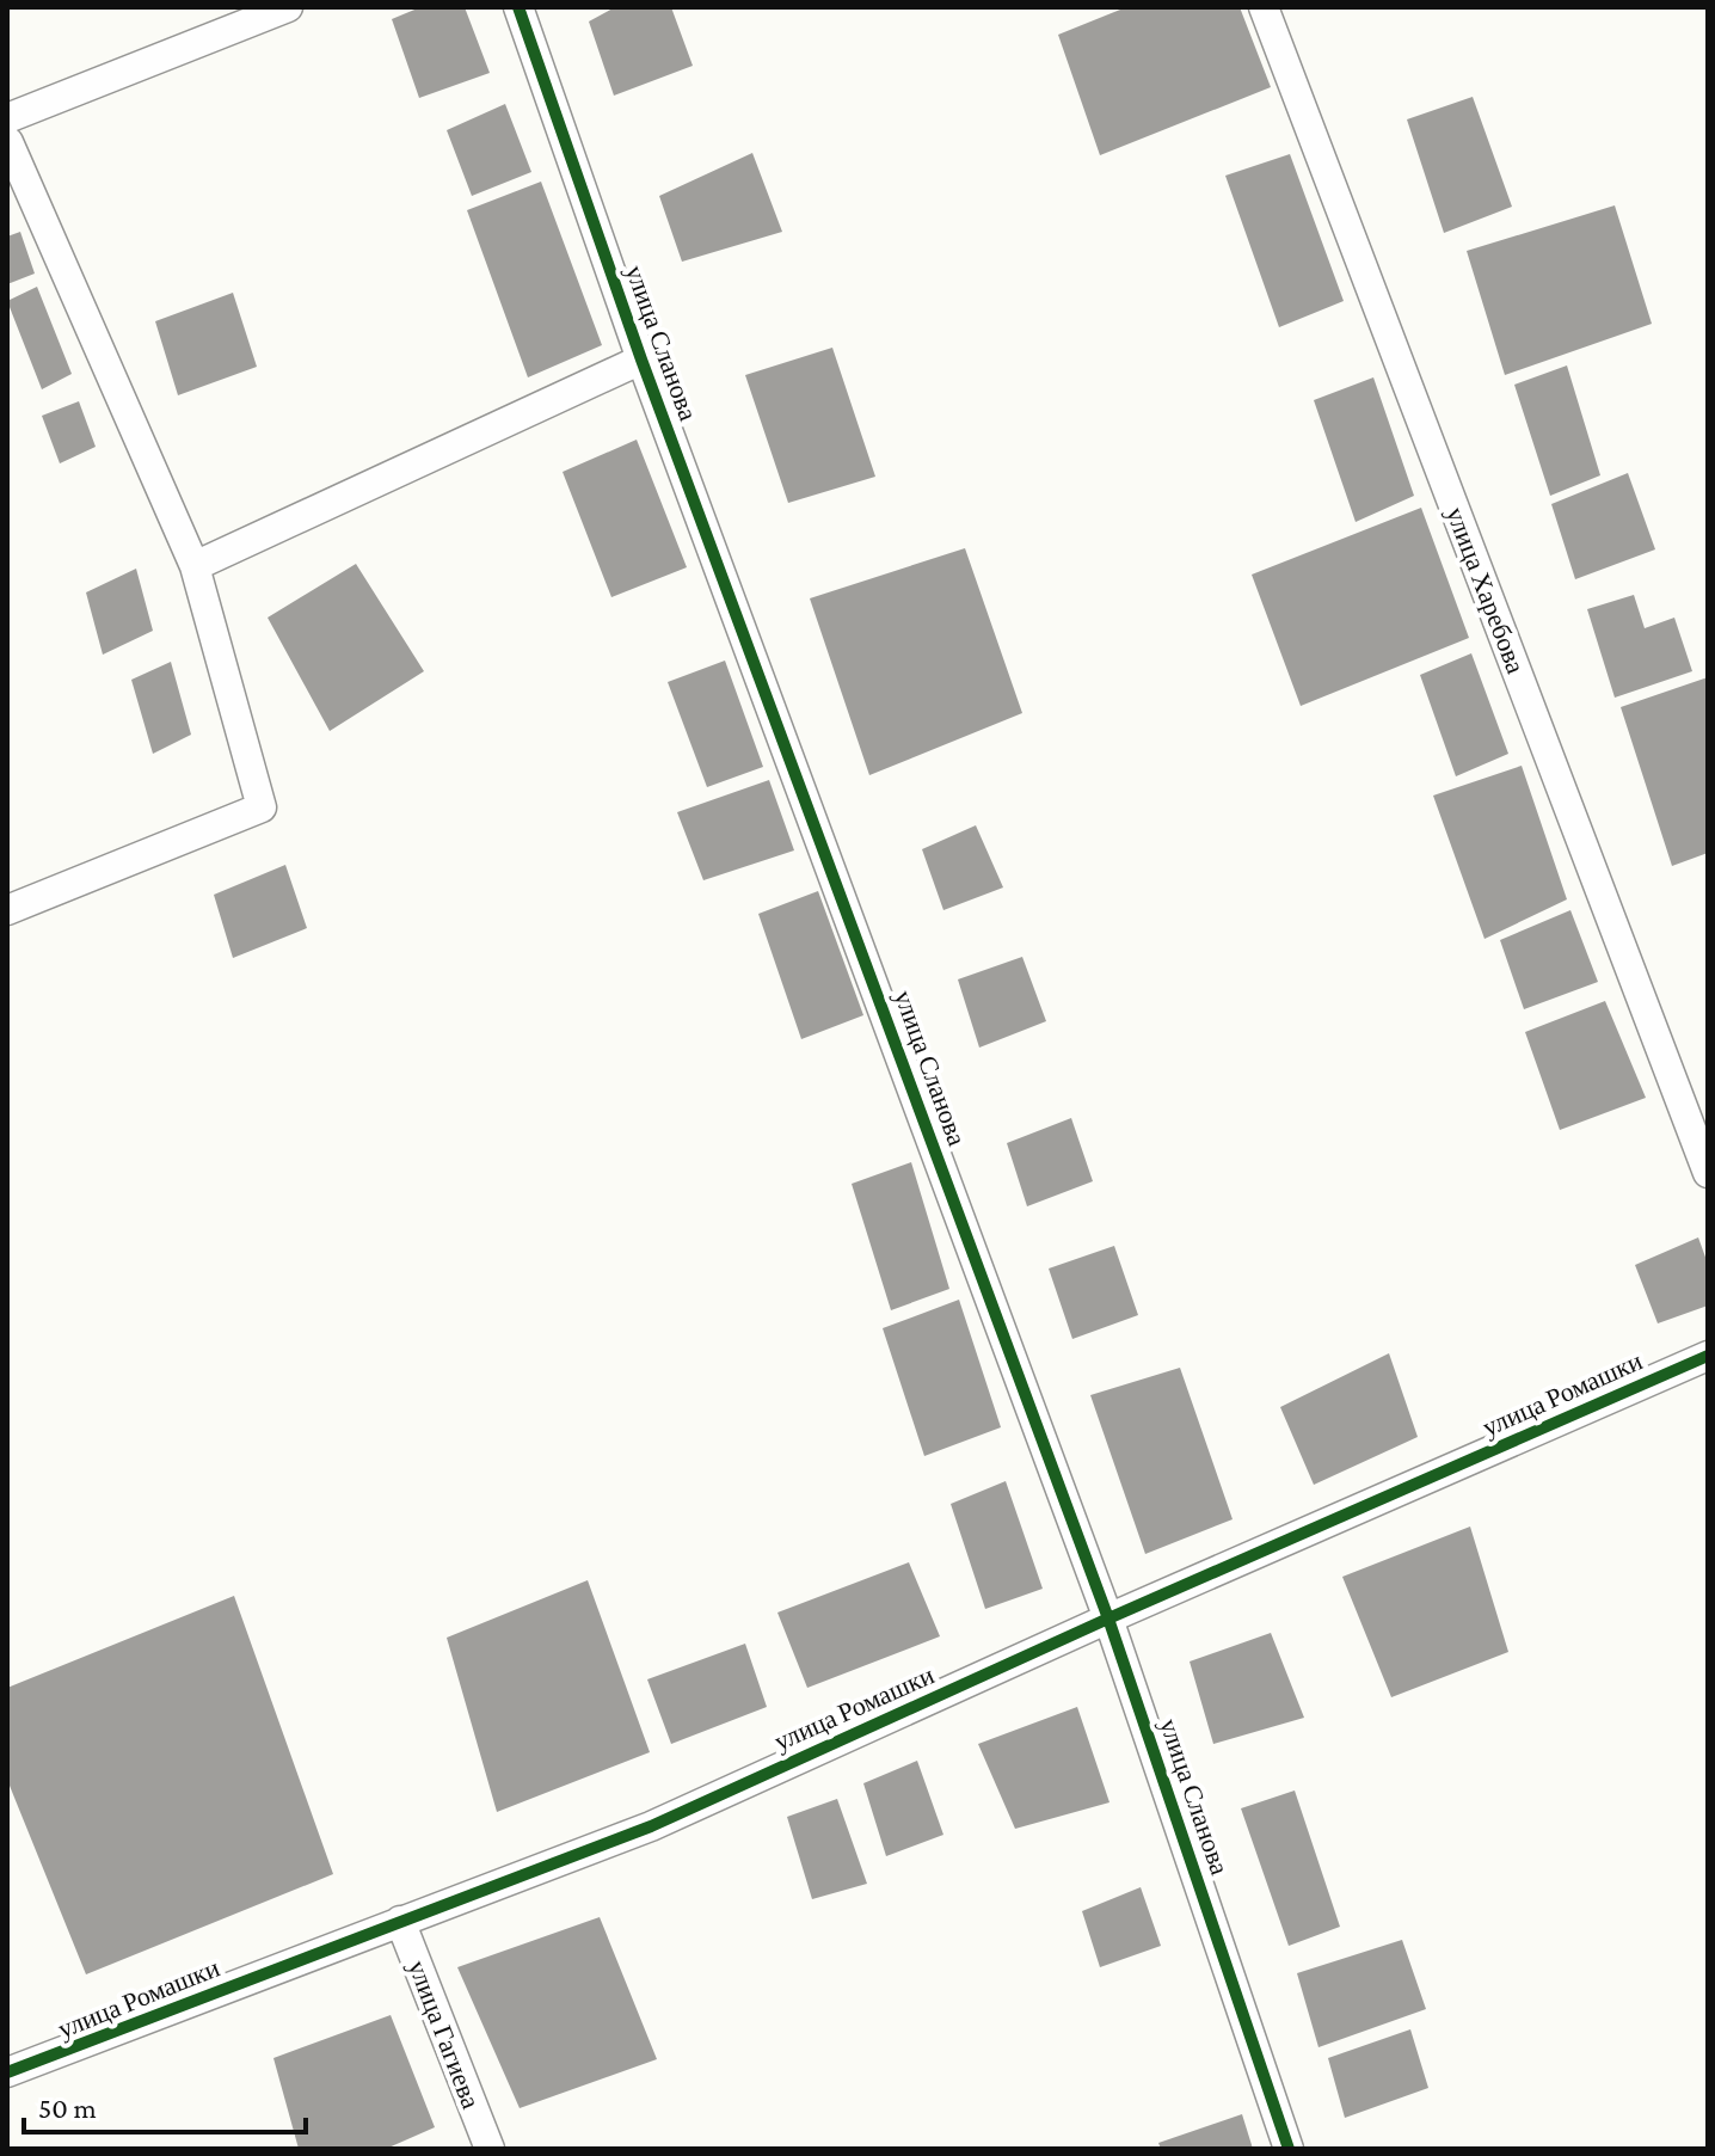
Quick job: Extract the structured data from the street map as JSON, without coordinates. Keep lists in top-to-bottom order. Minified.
{"streets":{"street":["улица Сланова","улица Харебова","улица Ромашки","улица Гагиева"]},"crossings":[["улица Сланова","улица Ромашки"],["улица Ромашки","улица Гагиева"]],"scale_bar":"50 m"}
